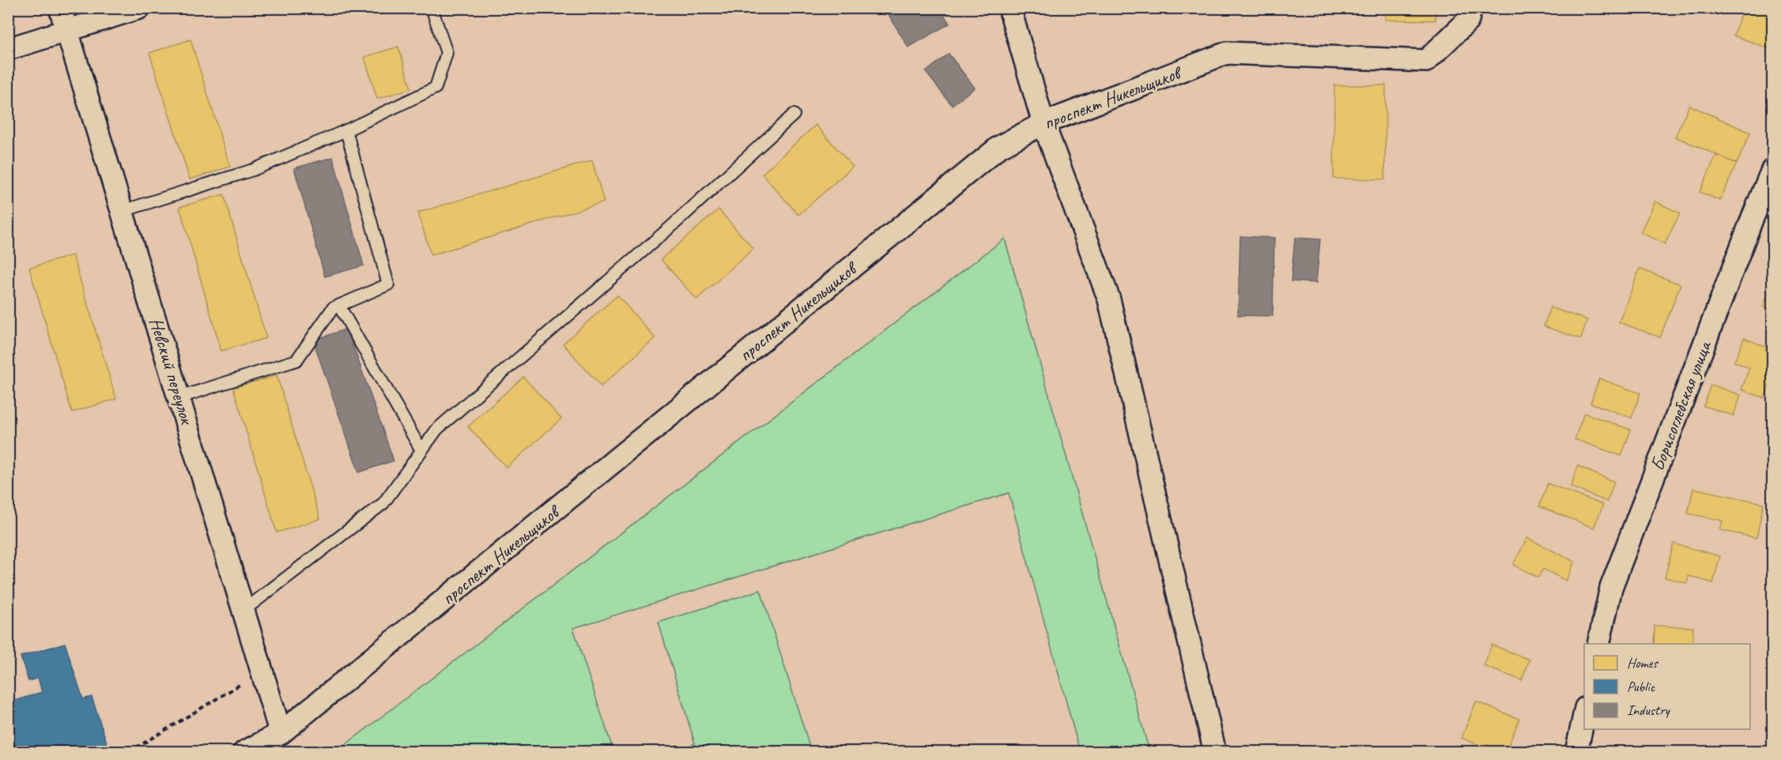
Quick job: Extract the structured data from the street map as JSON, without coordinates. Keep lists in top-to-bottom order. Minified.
{"streets":{"street":["проспект Никельщиков","Невский переулок","Борисоглебская улица"]},"crossings":[["проспект Никельщиков","Невский переулок"]],"legend":["Homes","Public","Industry"]}
